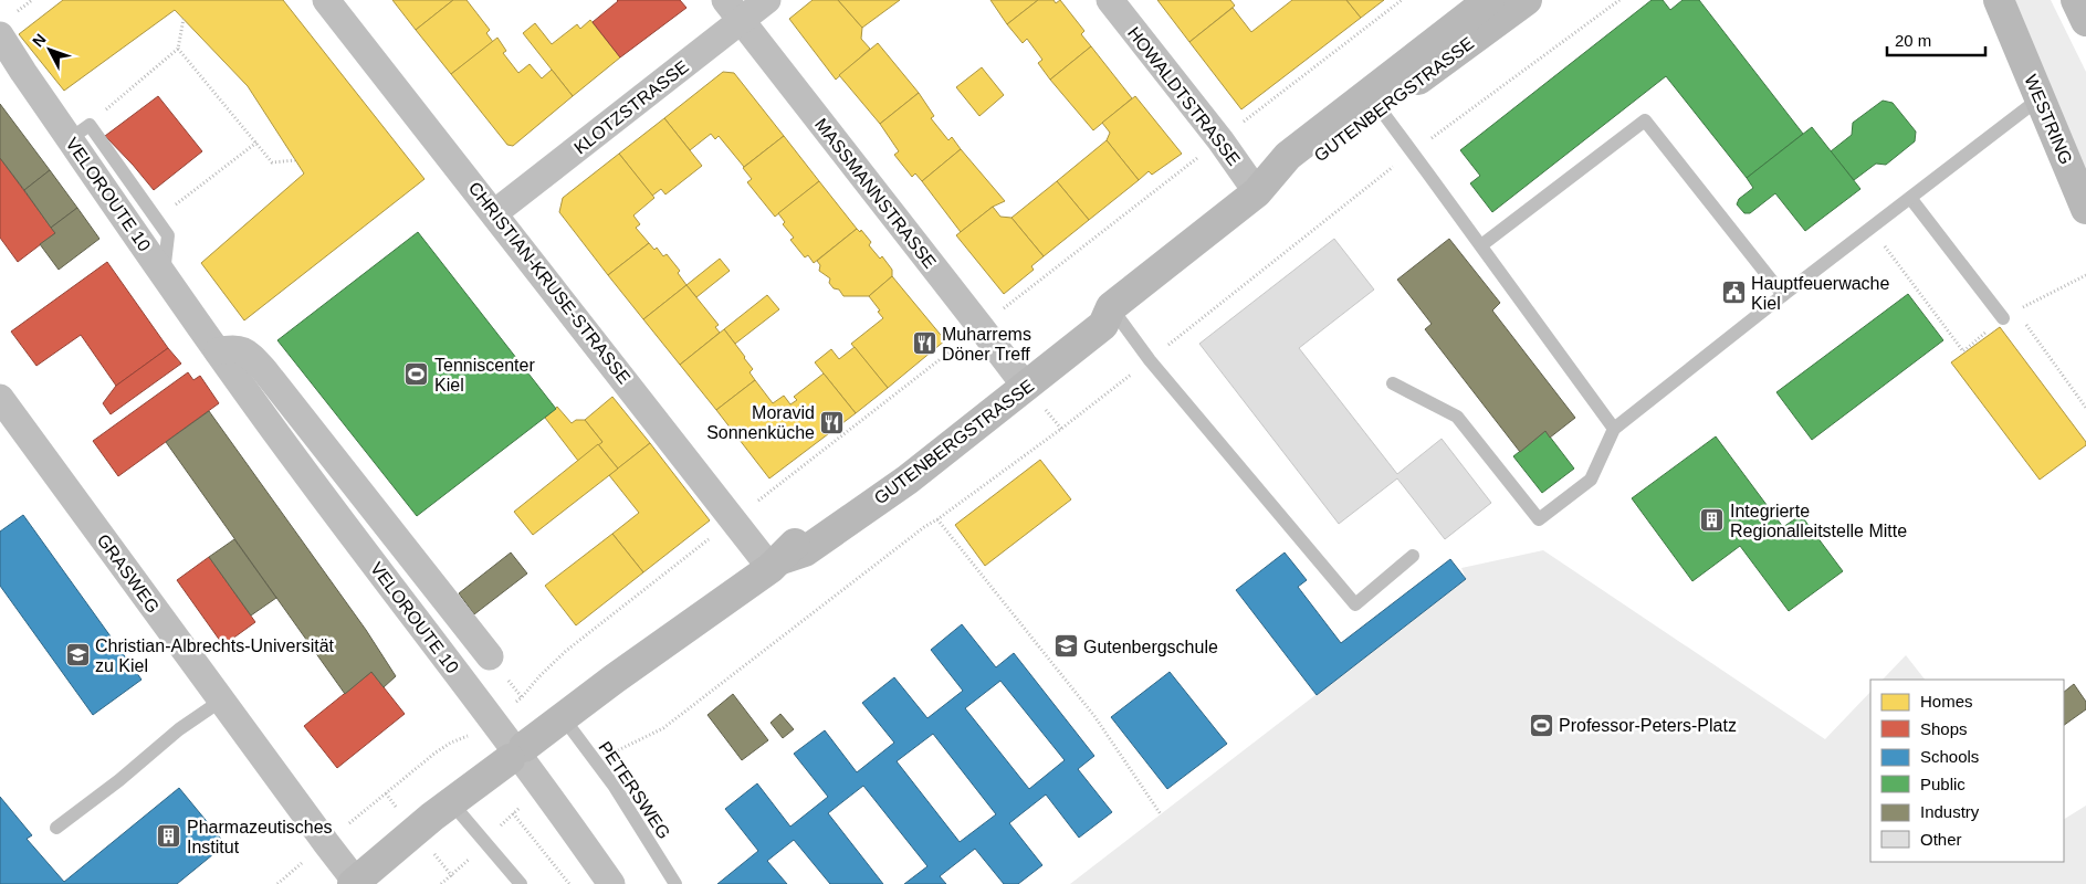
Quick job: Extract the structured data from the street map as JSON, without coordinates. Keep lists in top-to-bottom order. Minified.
{"streets":{"main road":["GUTENBERGSTRASSE","WESTRING"],"street":["HOWALDTSTRASSE","KLOTZSTRASSE","MASSMANNSTRASSE","VELOROUTE 10","CHRISTIAN-KRUSE-STRASSE","GRASWEG"],"lane":["PETERSWEG"]},"crossings":[["HOWALDTSTRASSE","GUTENBERGSTRASSE"],["GUTENBERGSTRASSE","MASSMANNSTRASSE"],["GUTENBERGSTRASSE","CHRISTIAN-KRUSE-STRASSE"],["GUTENBERGSTRASSE","GRASWEG"],["GUTENBERGSTRASSE","PETERSWEG"],["KLOTZSTRASSE","MASSMANNSTRASSE"],["KLOTZSTRASSE","CHRISTIAN-KRUSE-STRASSE"]],"places":{"public building":["Hauptfeuerwache Kiel"],"restaurant":["Muharrems Döner Treff","Moravid Sonnenküche"],"sports":["Tenniscenter Kiel","Professor-Peters-Platz"],"building":["Integrierte Regionalleitstelle Mitte","Pharmazeutisches Institut"],"school or university":["Gutenbergschule","Christian-Albrechts-Universität zu Kiel"]},"legend":["Homes","Shops","Schools","Public","Industry","Other"],"scale_bar":"20 m","north":"top left"}
